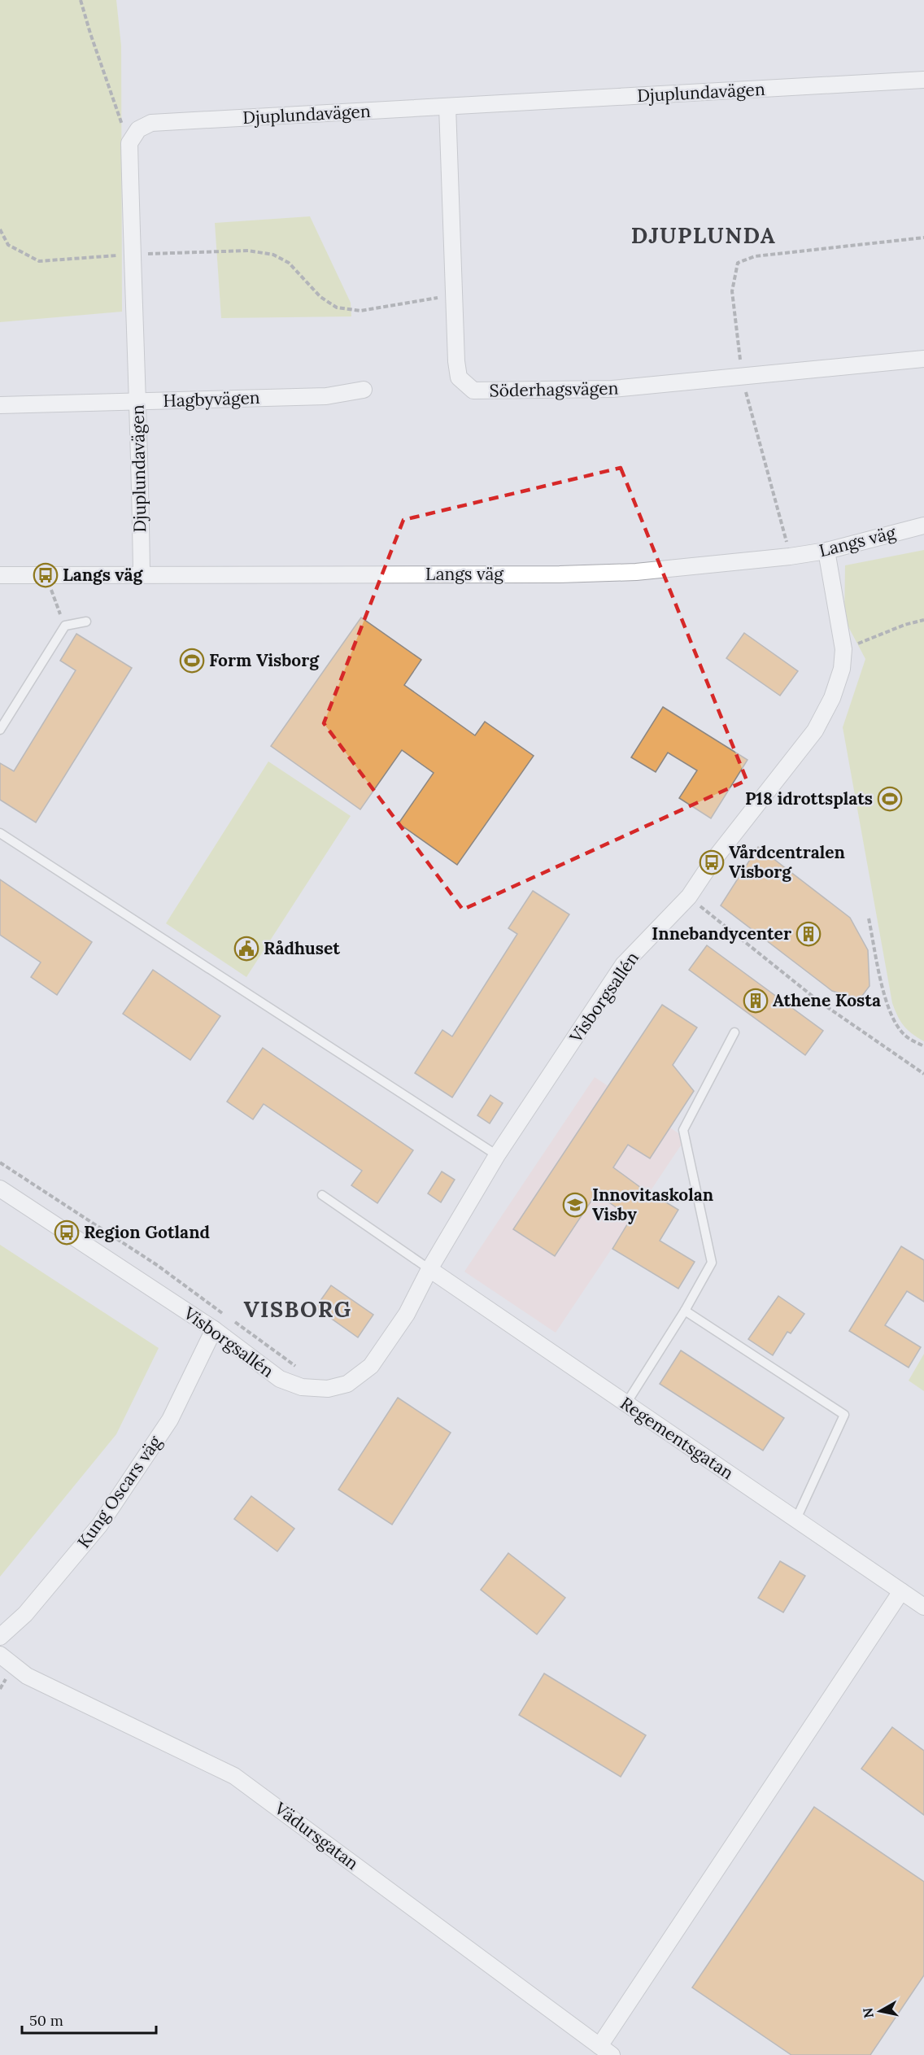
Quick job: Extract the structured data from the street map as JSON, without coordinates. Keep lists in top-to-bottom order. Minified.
{"streets":{"street":["Djuplundavägen","Söderhagsvägen","Hagbyvägen","Langs väg","Visborgsallén","Regementsgatan","Kung Oscars väg","Vädursgatan"]},"crossings":[["Djuplundavägen","Söderhagsvägen"],["Djuplundavägen","Hagbyvägen"],["Djuplundavägen","Langs väg"],["Langs väg","Visborgsallén"],["Visborgsallén","Regementsgatan"],["Visborgsallén","Kung Oscars väg"]],"districts":["DJUPLUNDA","VISBORG"],"places":{"bus stop":["Langs väg","Vårdcentralen Visborg","Region Gotland"],"sports":["Form Visborg","P18 idrottsplats"],"building":["Innebandycenter","Athene Kosta"],"public building":["Rådhuset"],"school or university":["Innovitaskolan Visby"]},"scale_bar":"50 m","north":"left"}
